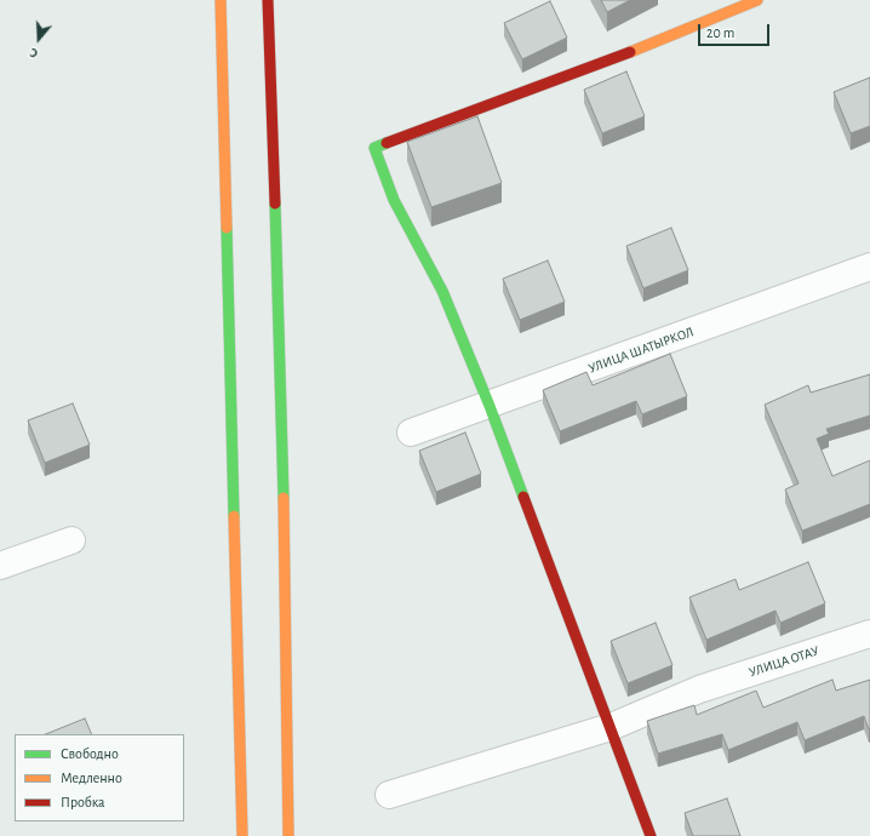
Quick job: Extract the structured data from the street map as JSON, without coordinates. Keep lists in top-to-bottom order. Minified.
{"streets":{"street":["УЛИЦА ШАТЫРКОЛ","УЛИЦА ОТАУ"]},"legend":["Свободно","Медленно","Пробка"],"scale_bar":"20 m","north":"bottom"}
